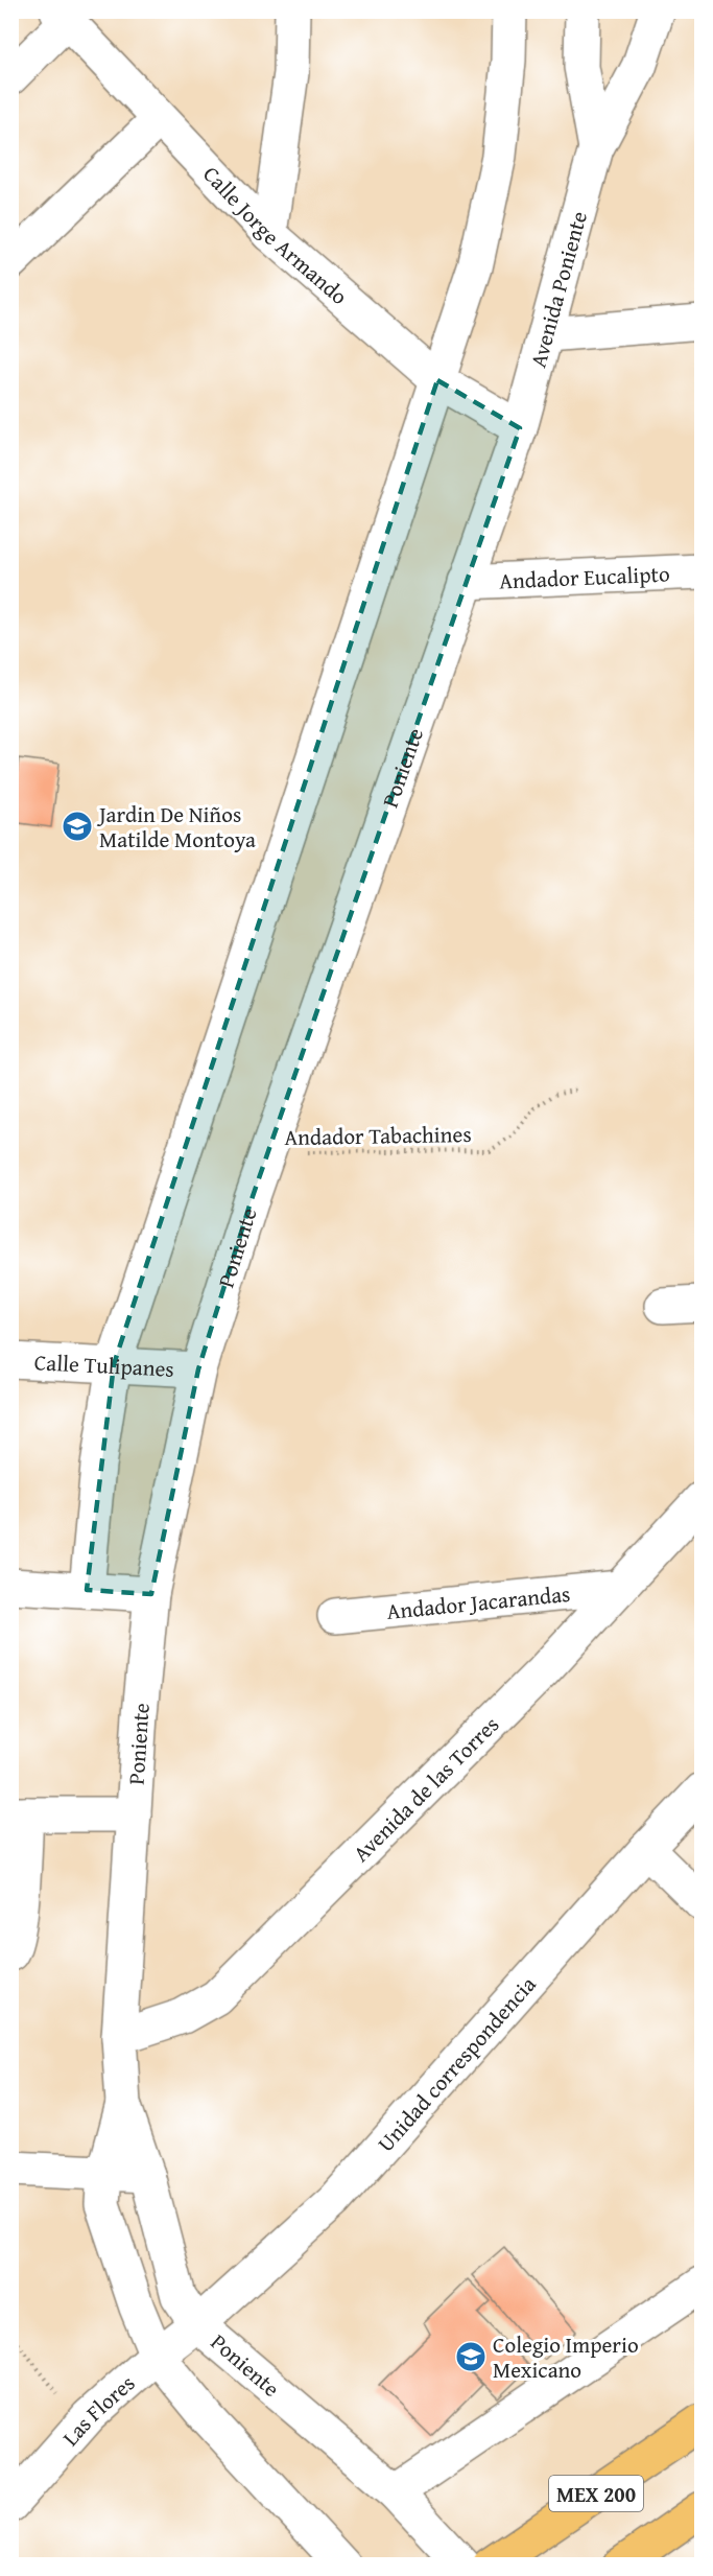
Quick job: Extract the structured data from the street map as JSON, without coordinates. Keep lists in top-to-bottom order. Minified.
{"streets":{"main road":["MEX 200"],"street":["Calle Jorge Armando","Avenida Poniente","Andador Eucalipto","Poniente","Calle Tulipanes","Andador Jacarandas","Avenida de las Torres","Unidad correspondencia","Las Flores"],"path":["Andador Tabachines"]},"crossings":[["Calle Jorge Armando","Avenida Poniente"],["Calle Jorge Armando","Poniente"],["Avenida Poniente","Poniente"],["Andador Eucalipto","Poniente"],["Poniente","Andador Tabachines"],["Poniente","Calle Tulipanes"],["Poniente","Avenida de las Torres"],["Poniente","Unidad correspondencia"],["Poniente","Las Flores"],["Andador Jacarandas","Avenida de las Torres"],["Unidad correspondencia","Las Flores"]],"places":{"school or university":["Jardin De Niños Matilde Montoya","Colegio Imperio Mexicano"]}}
